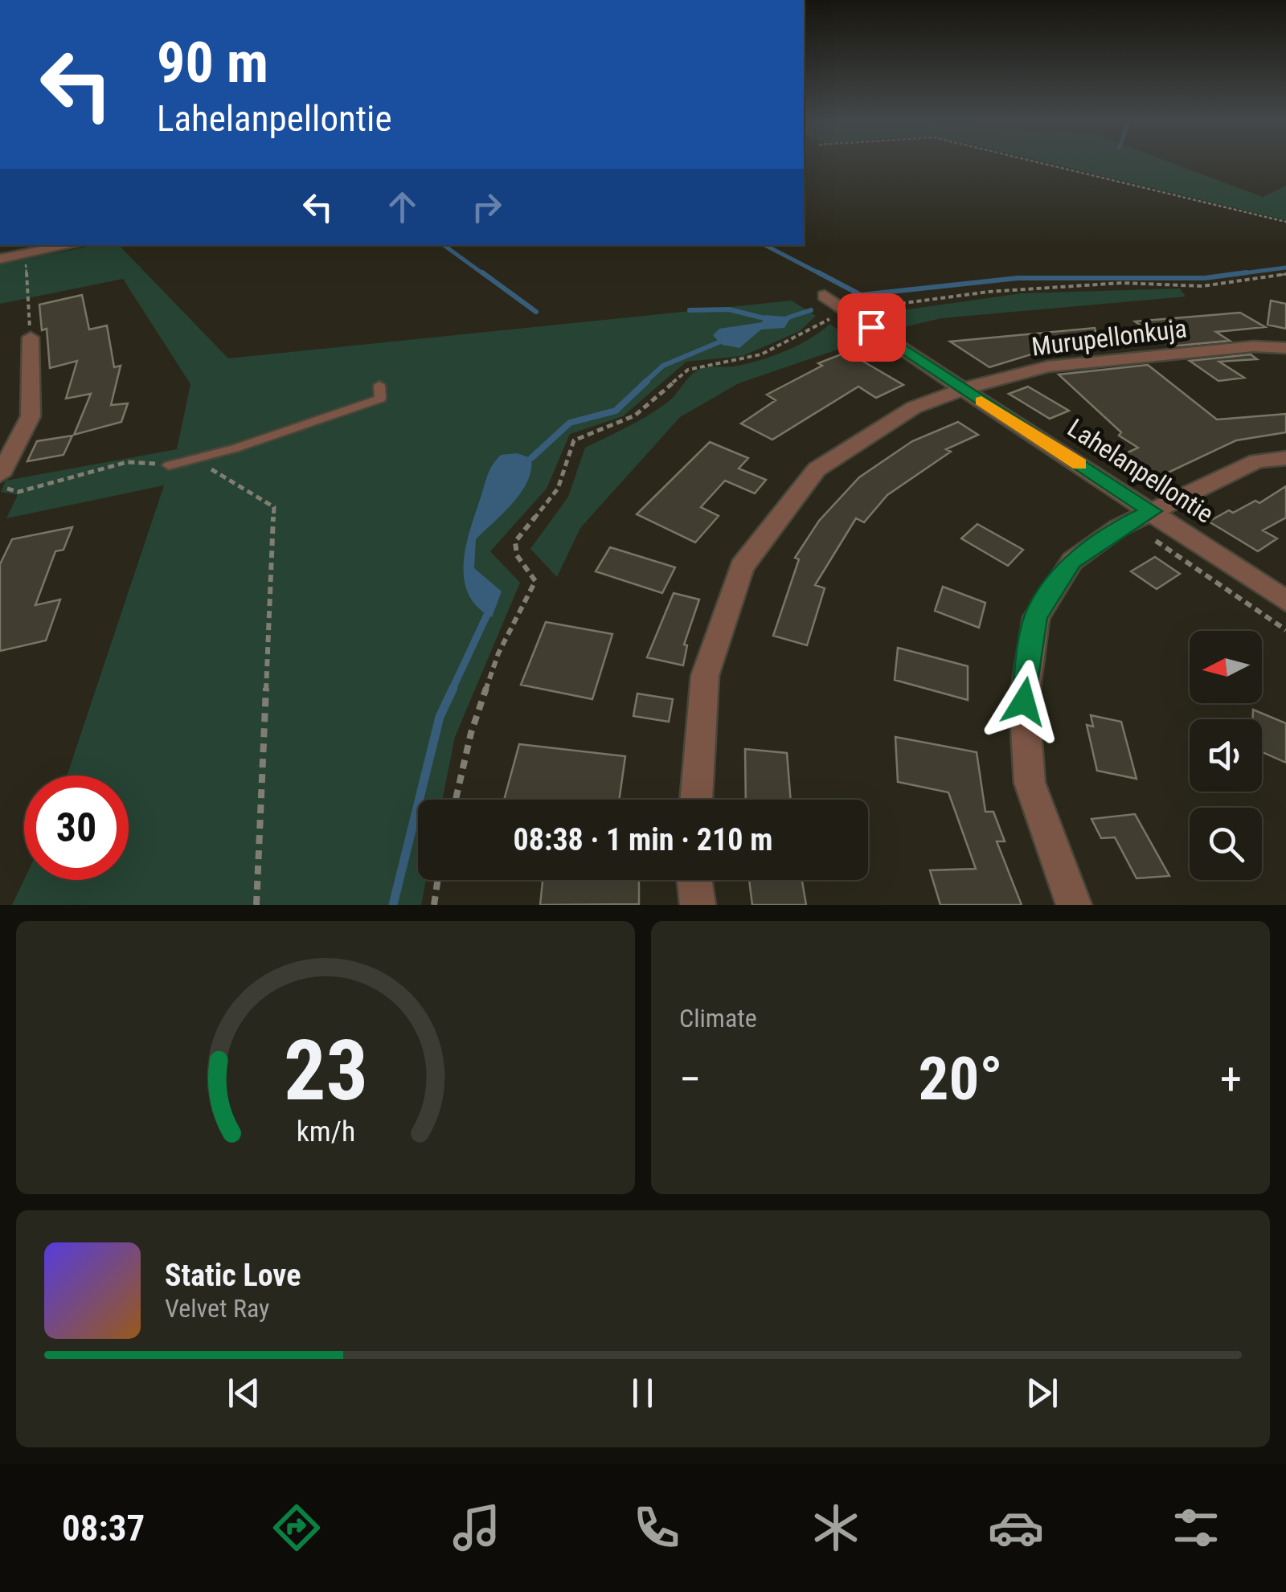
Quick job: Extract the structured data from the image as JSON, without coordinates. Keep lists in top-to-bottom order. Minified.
{"streets":{"street":["Murupellonkuja","Lahelanpellontie"]},"crossings":[["Murupellonkuja","Lahelanpellontie"]],"north":"left","page":{"turn":["90 m","Lahelanpellontie"],"limit":"30","trip":"08:38 · 1 min · 210 m","tile":"Climate","heat":["−","20°","+"],"song":["Static Love","Velvet Ray"],"tabs":"08:37","gauge":["23","km/h"]}}
